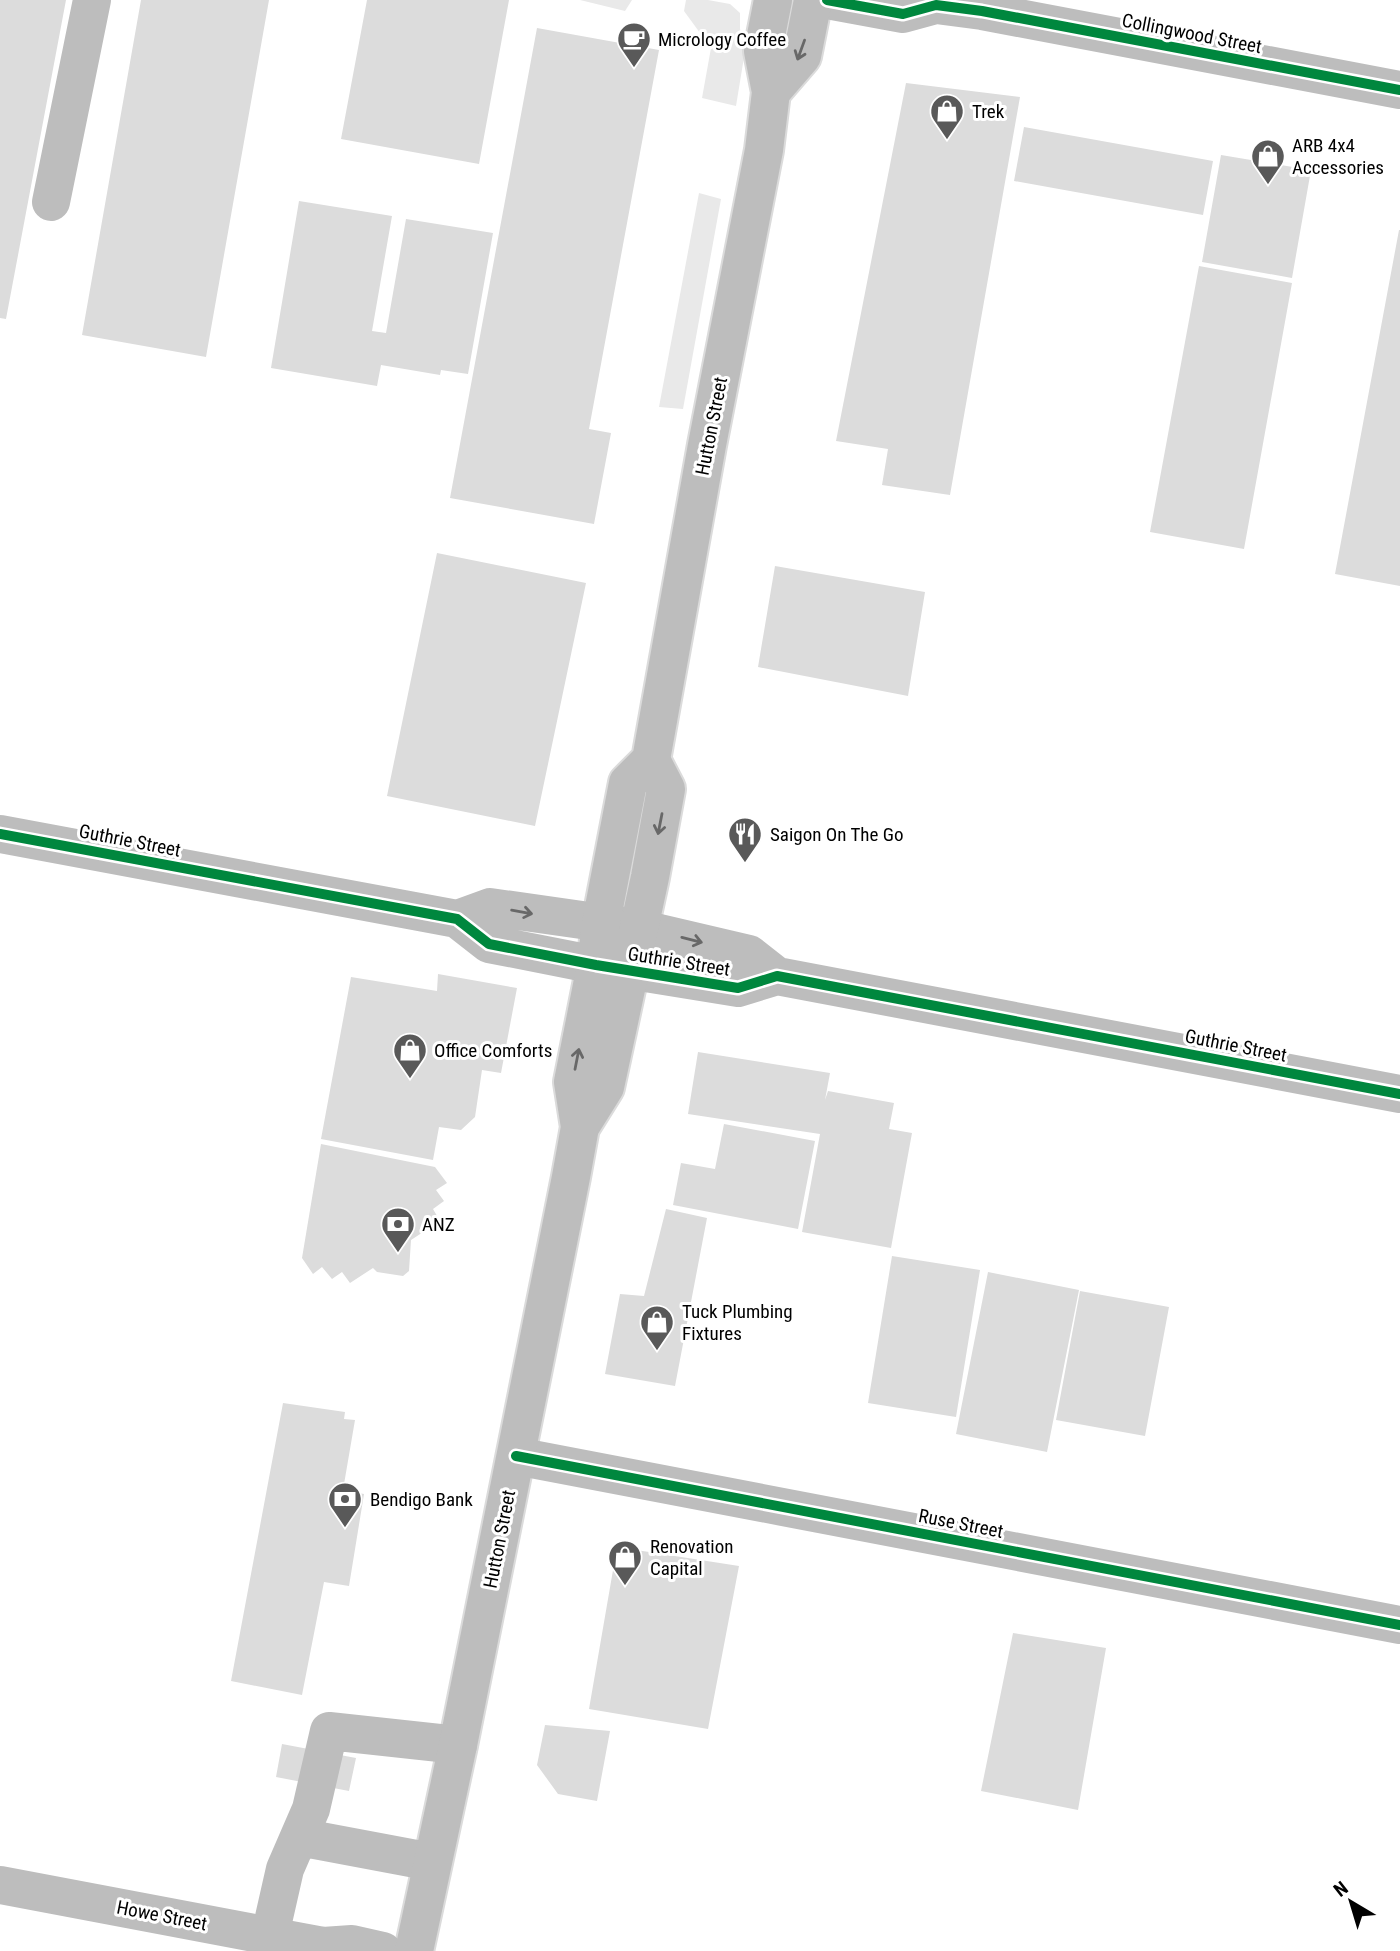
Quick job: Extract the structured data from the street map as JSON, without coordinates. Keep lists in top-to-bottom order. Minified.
{"streets":{"street":["Collingwood Street","Hutton Street","Guthrie Street","Ruse Street","Howe Street"]},"crossings":[["Hutton Street","Guthrie Street"],["Hutton Street","Ruse Street"]],"places":{"cafe":["Micrology Coffee"],"shop":["Trek","ARB 4x4 Accessories","Office Comforts","Tuck Plumbing Fixtures","Renovation Capital"],"restaurant":["Saigon On The Go"],"bank":["ANZ","Bendigo Bank"]},"north":"top left"}
